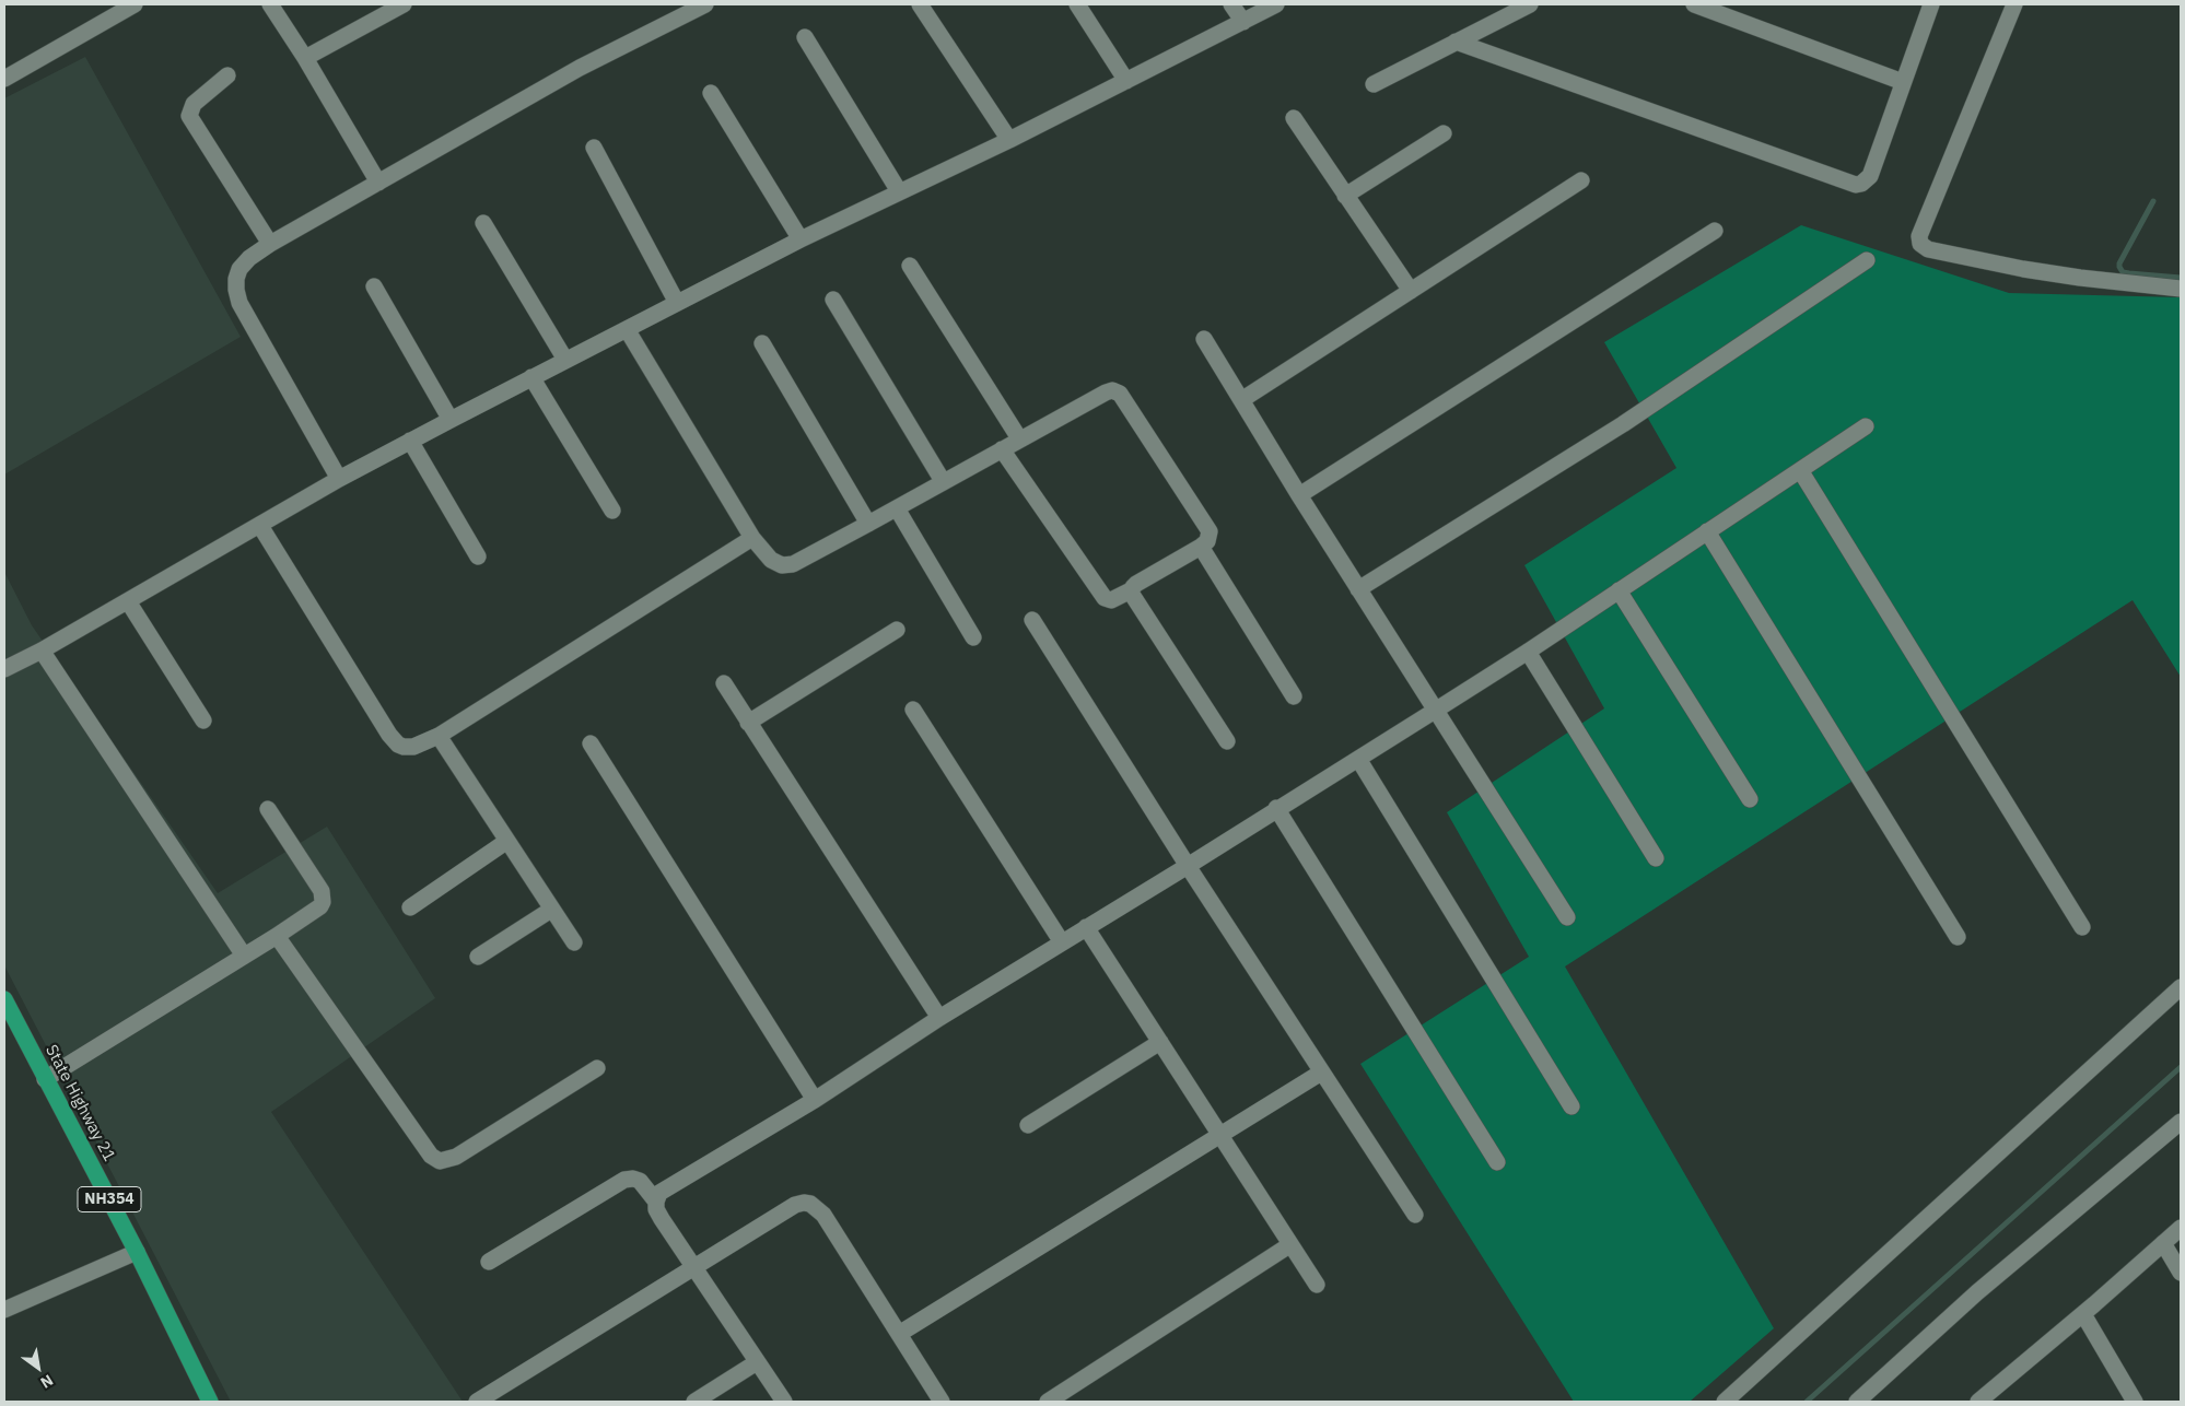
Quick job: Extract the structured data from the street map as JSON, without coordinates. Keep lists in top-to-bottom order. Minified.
{"streets":{"highway":["State Highway 21","NH354"]},"north":"bottom right"}
